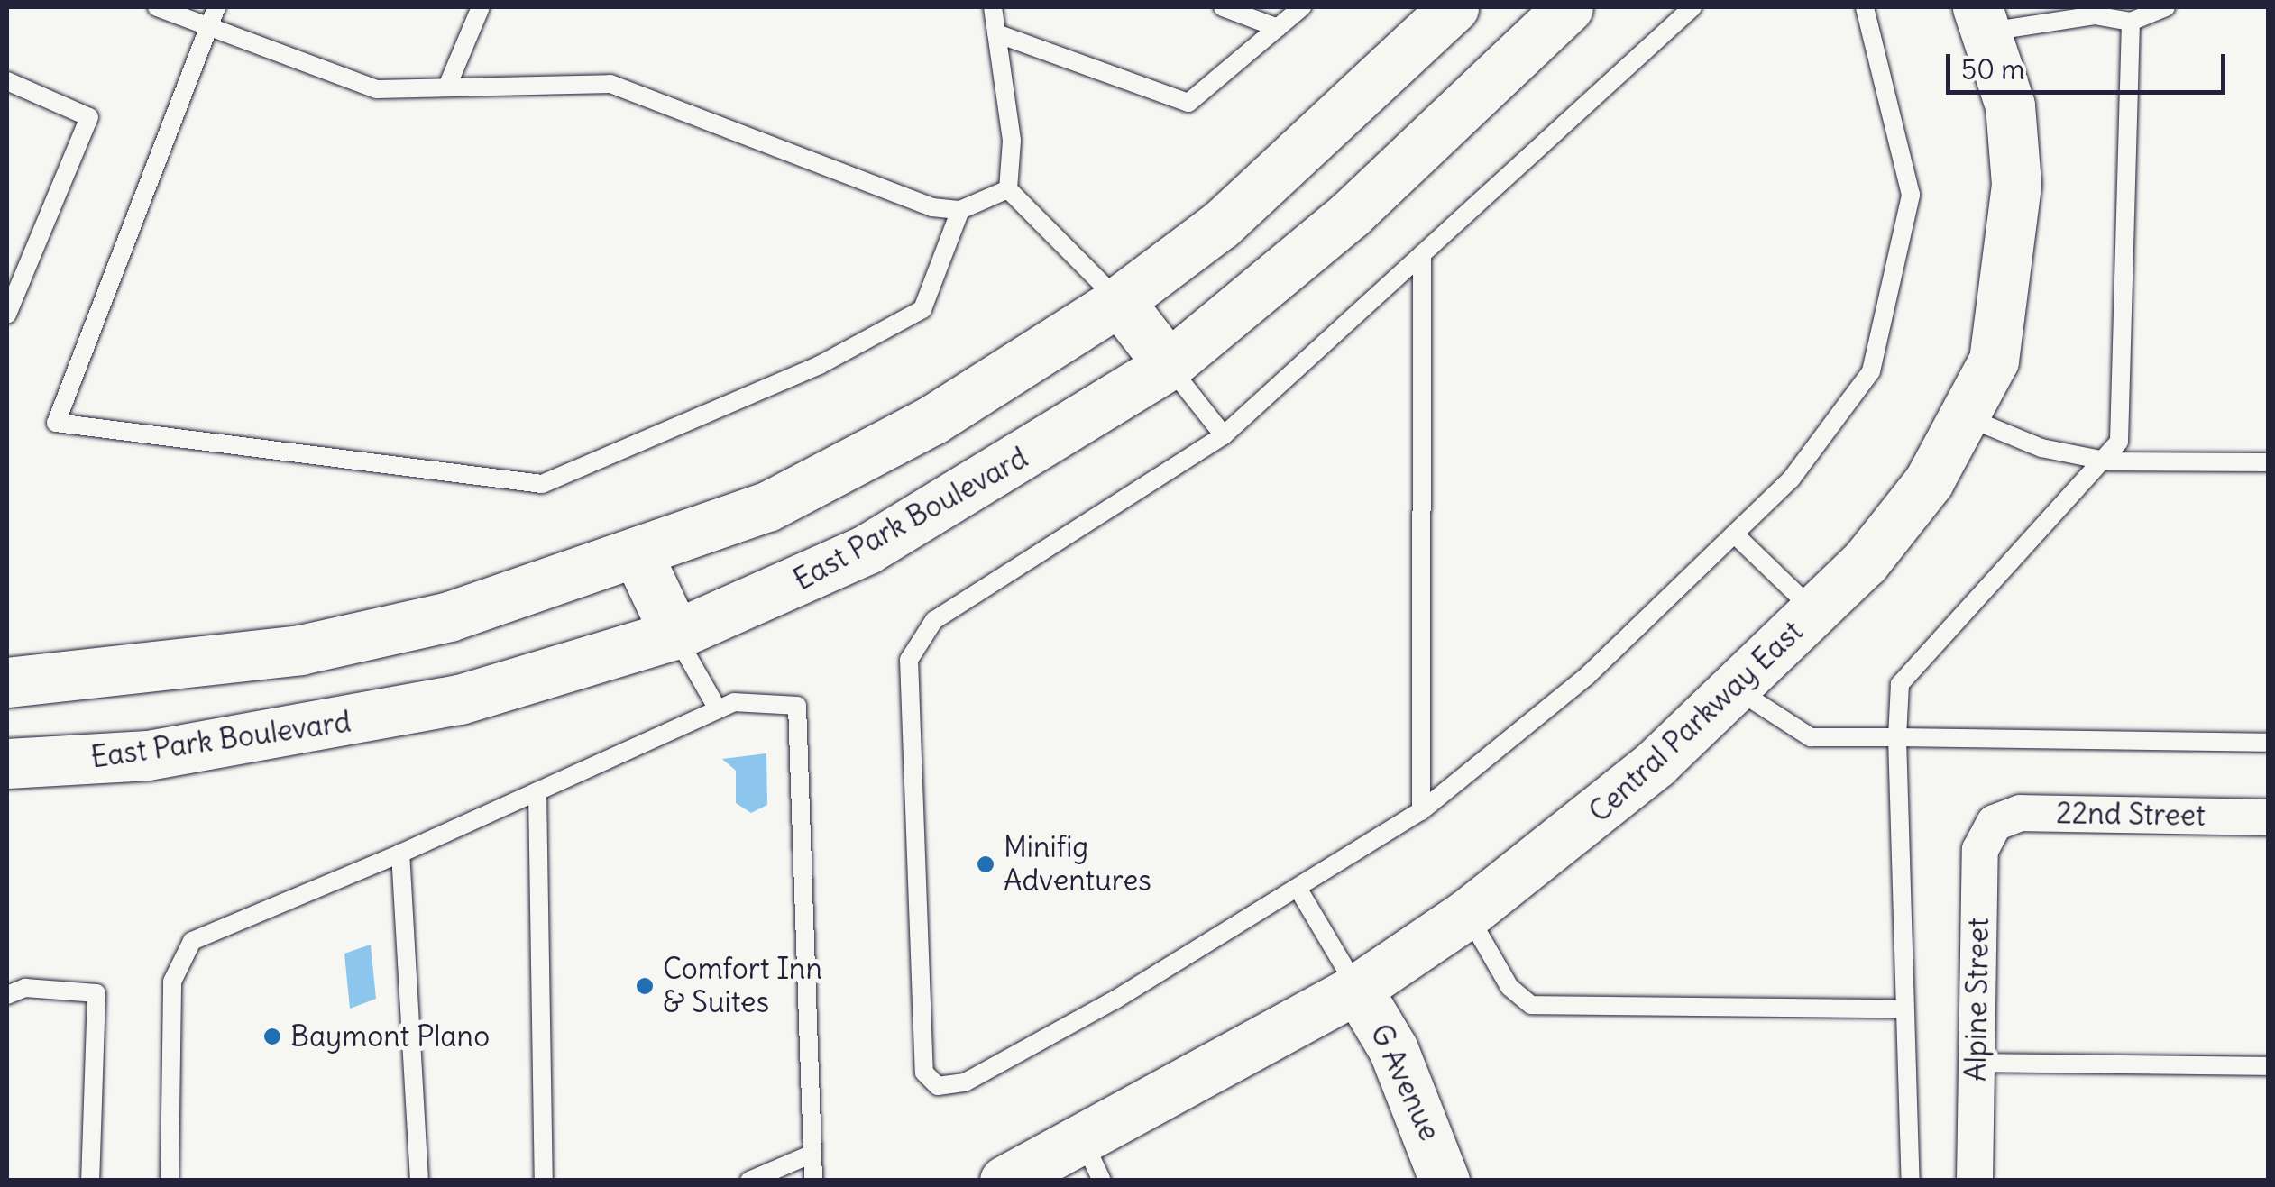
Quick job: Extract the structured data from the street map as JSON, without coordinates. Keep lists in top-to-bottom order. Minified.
{"streets":{"main road":["East Park Boulevard","Central Parkway East","G Avenue"],"street":["22nd Street","Alpine Street"]},"crossings":[["Central Parkway East","G Avenue"],["22nd Street","Alpine Street"]],"places":["Minifig Adventures","Comfort Inn & Suites","Baymont Plano"],"scale_bar":"50 m"}
